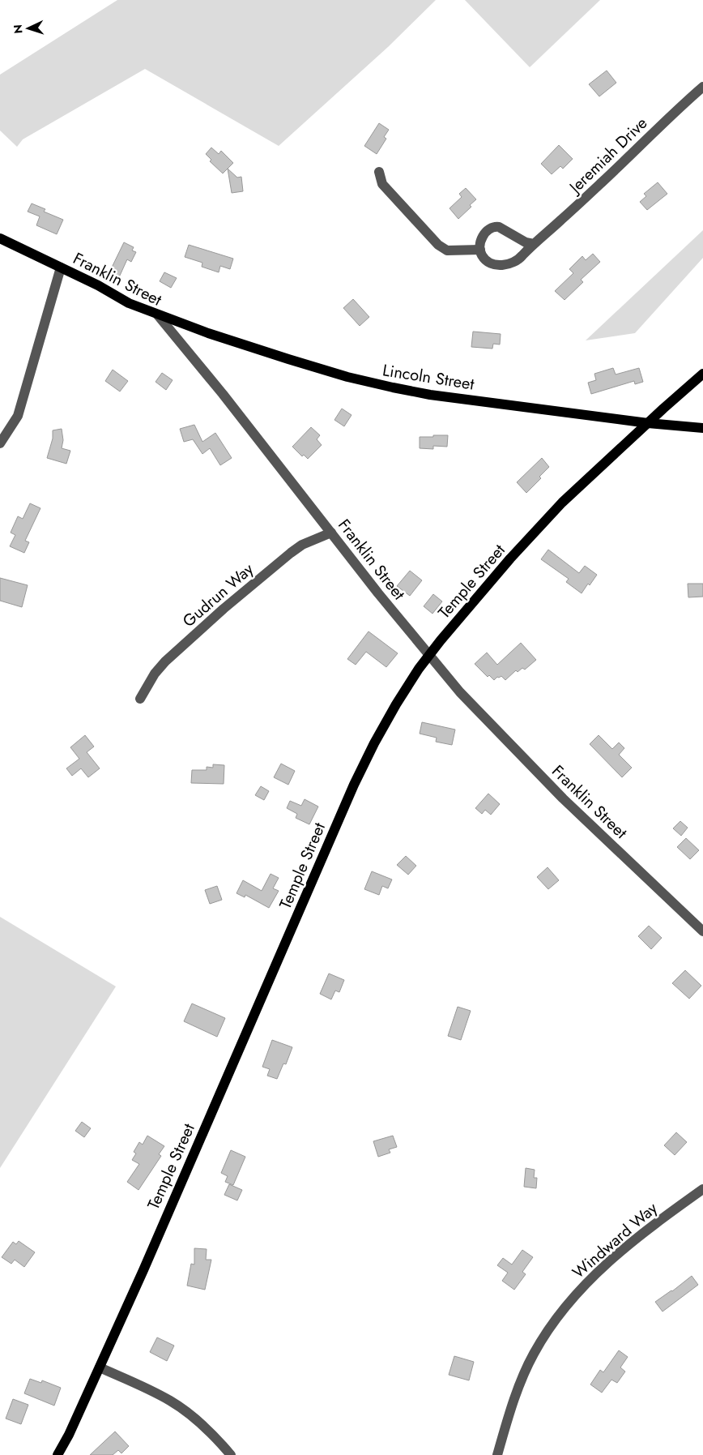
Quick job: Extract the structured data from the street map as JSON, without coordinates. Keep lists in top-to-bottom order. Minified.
{"streets":{"main road":["Franklin Street","Lincoln Street","Temple Street"],"street":["Jeremiah Drive","Gudrun Way","Windward Way"]},"crossings":[["Franklin Street","Lincoln Street"],["Franklin Street","Temple Street"],["Franklin Street","Gudrun Way"],["Lincoln Street","Temple Street"]],"north":"left"}
